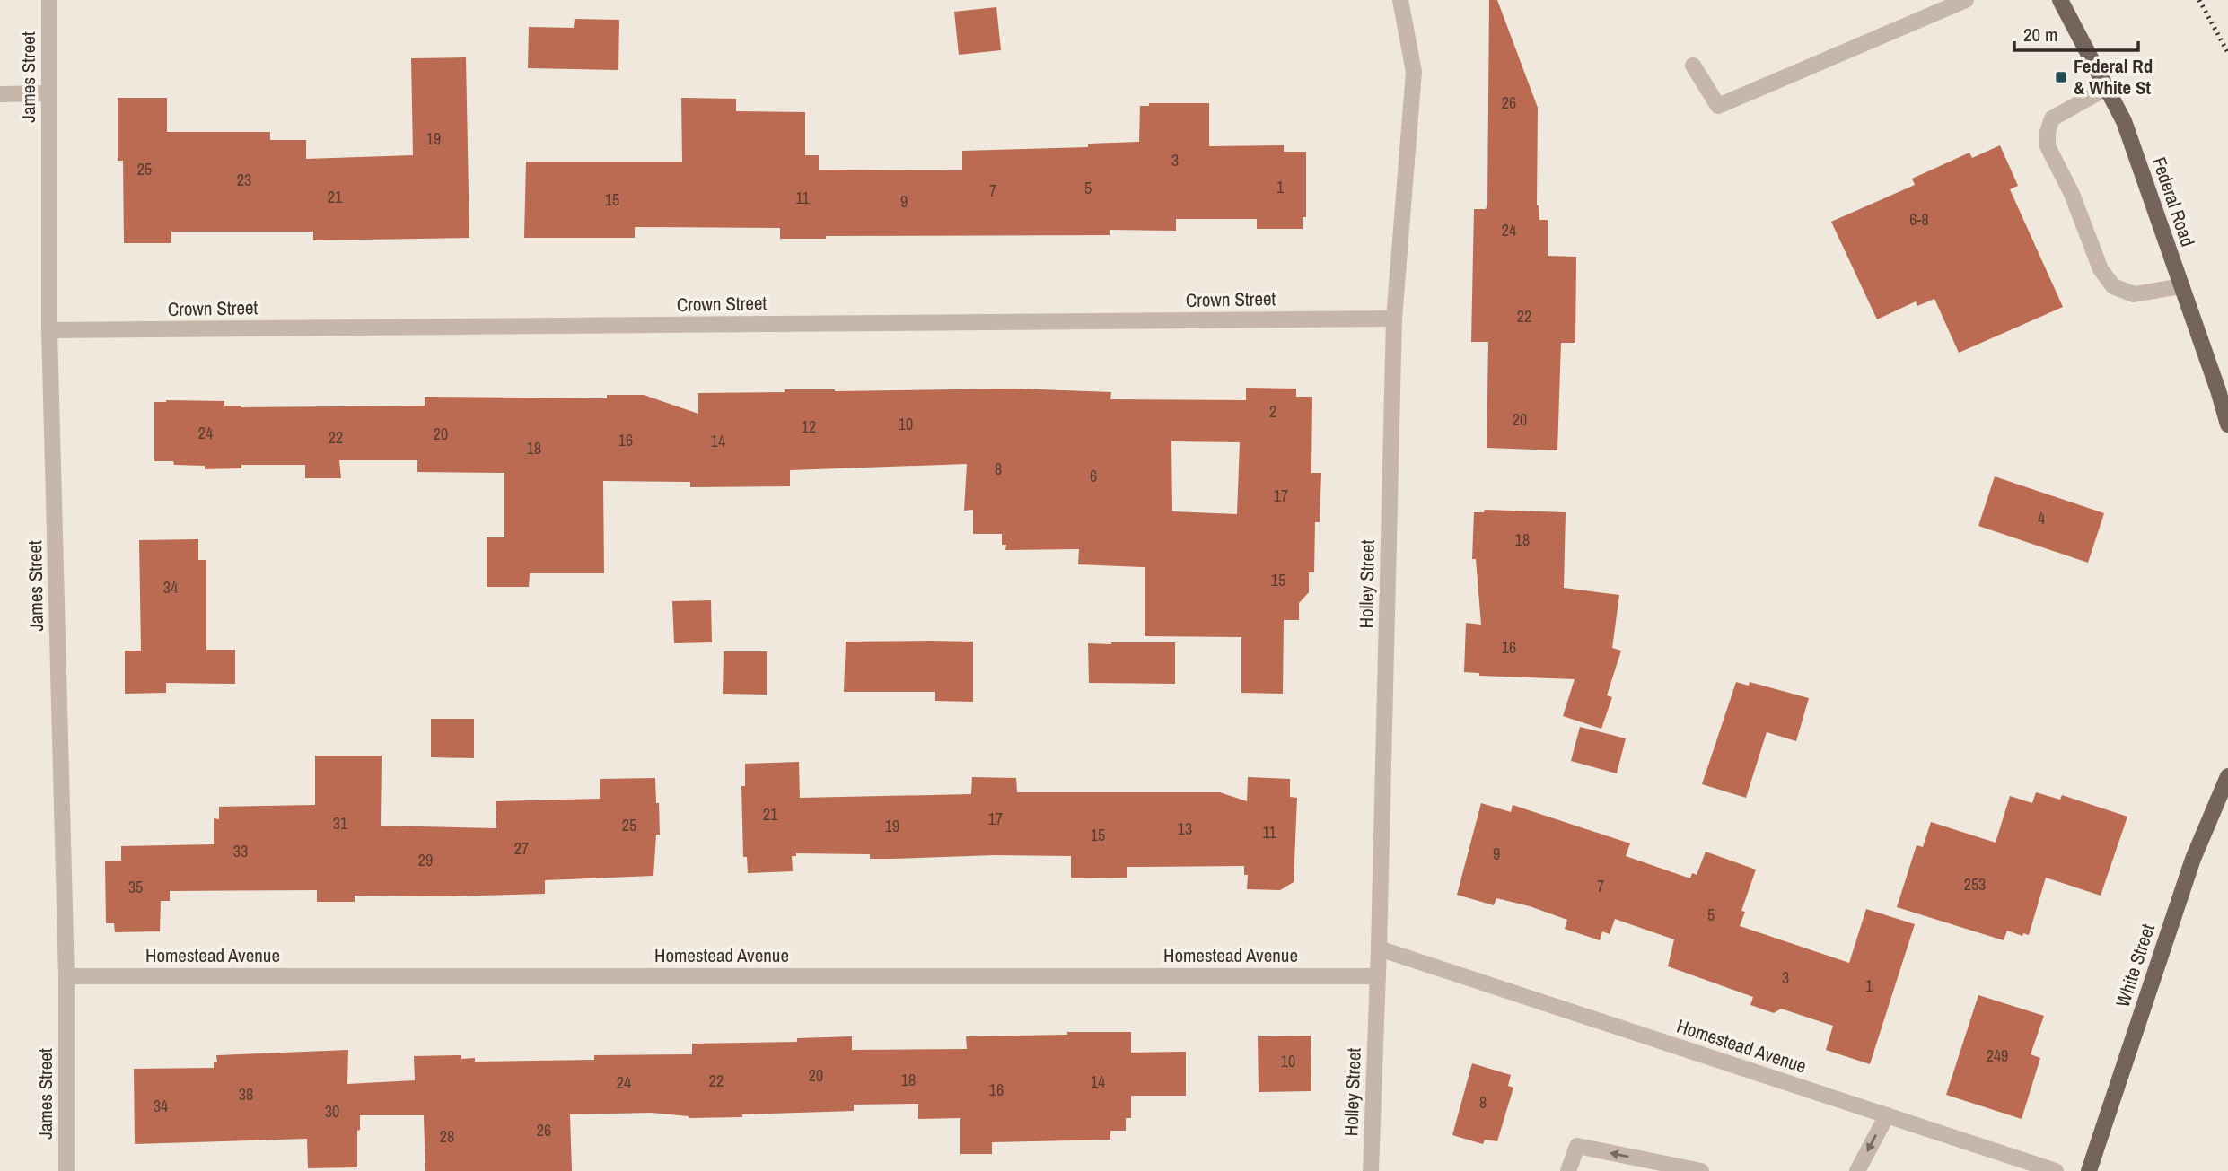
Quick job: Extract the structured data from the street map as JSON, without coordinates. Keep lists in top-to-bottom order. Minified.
{"streets":{"main road":["Federal Road","White Street"],"street":["James Street","Crown Street","Holley Street","Homestead Avenue"]},"crossings":[["James Street","Crown Street"],["James Street","Homestead Avenue"],["Crown Street","Holley Street"],["Holley Street","Homestead Avenue"]],"places":{"transit":["Federal Rd & White St"]},"house_numbers":["26","19","3","25","23","1","5","7","21","11","15","9","6-8","24","22","2","20","10","12","24","20","22","16","14","18","8","6","17","4","18","15","34","16","21","17","31","25","19","13","11","15","27","33","9","29","253","7","35","5","3","1","249","10","20","18","22","14","24","16","38","8","34","30","26","28"],"scale_bar":"20 m"}
